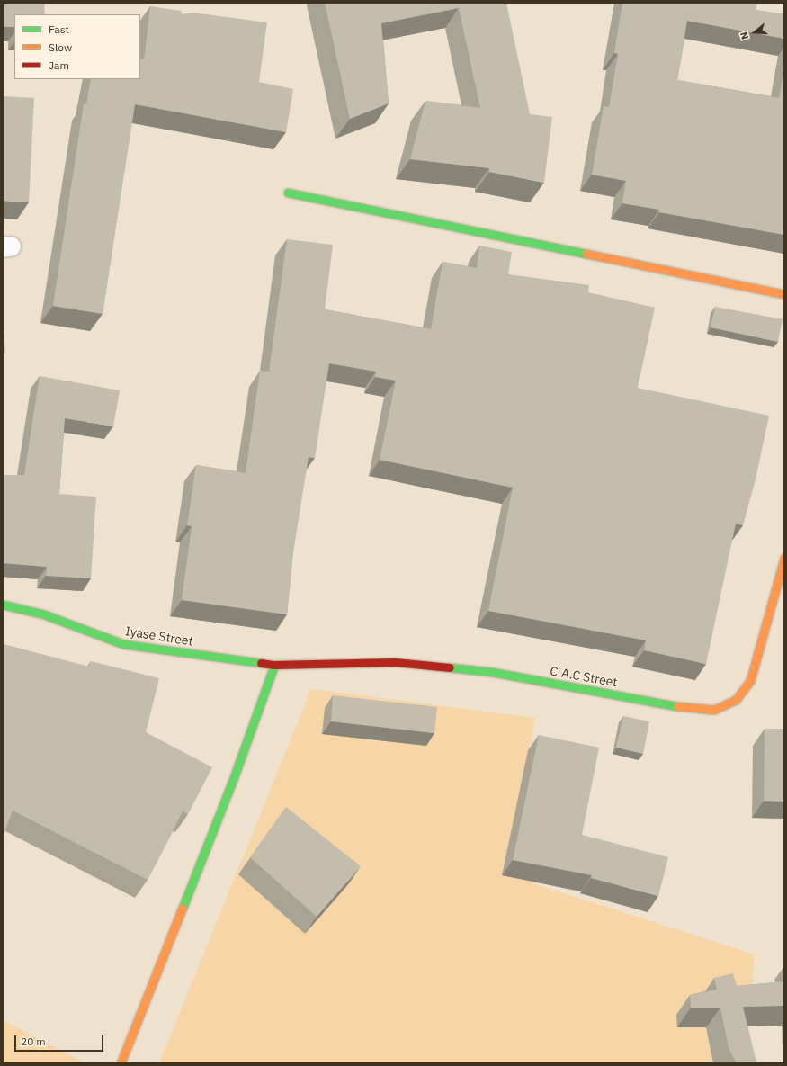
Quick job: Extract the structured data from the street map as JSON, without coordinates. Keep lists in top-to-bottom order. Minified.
{"streets":{"street":["Iyase Street","C.A.C Street"]},"crossings":[["Iyase Street","C.A.C Street"]],"legend":["Fast","Slow","Jam"],"scale_bar":"20 m","north":"left"}
